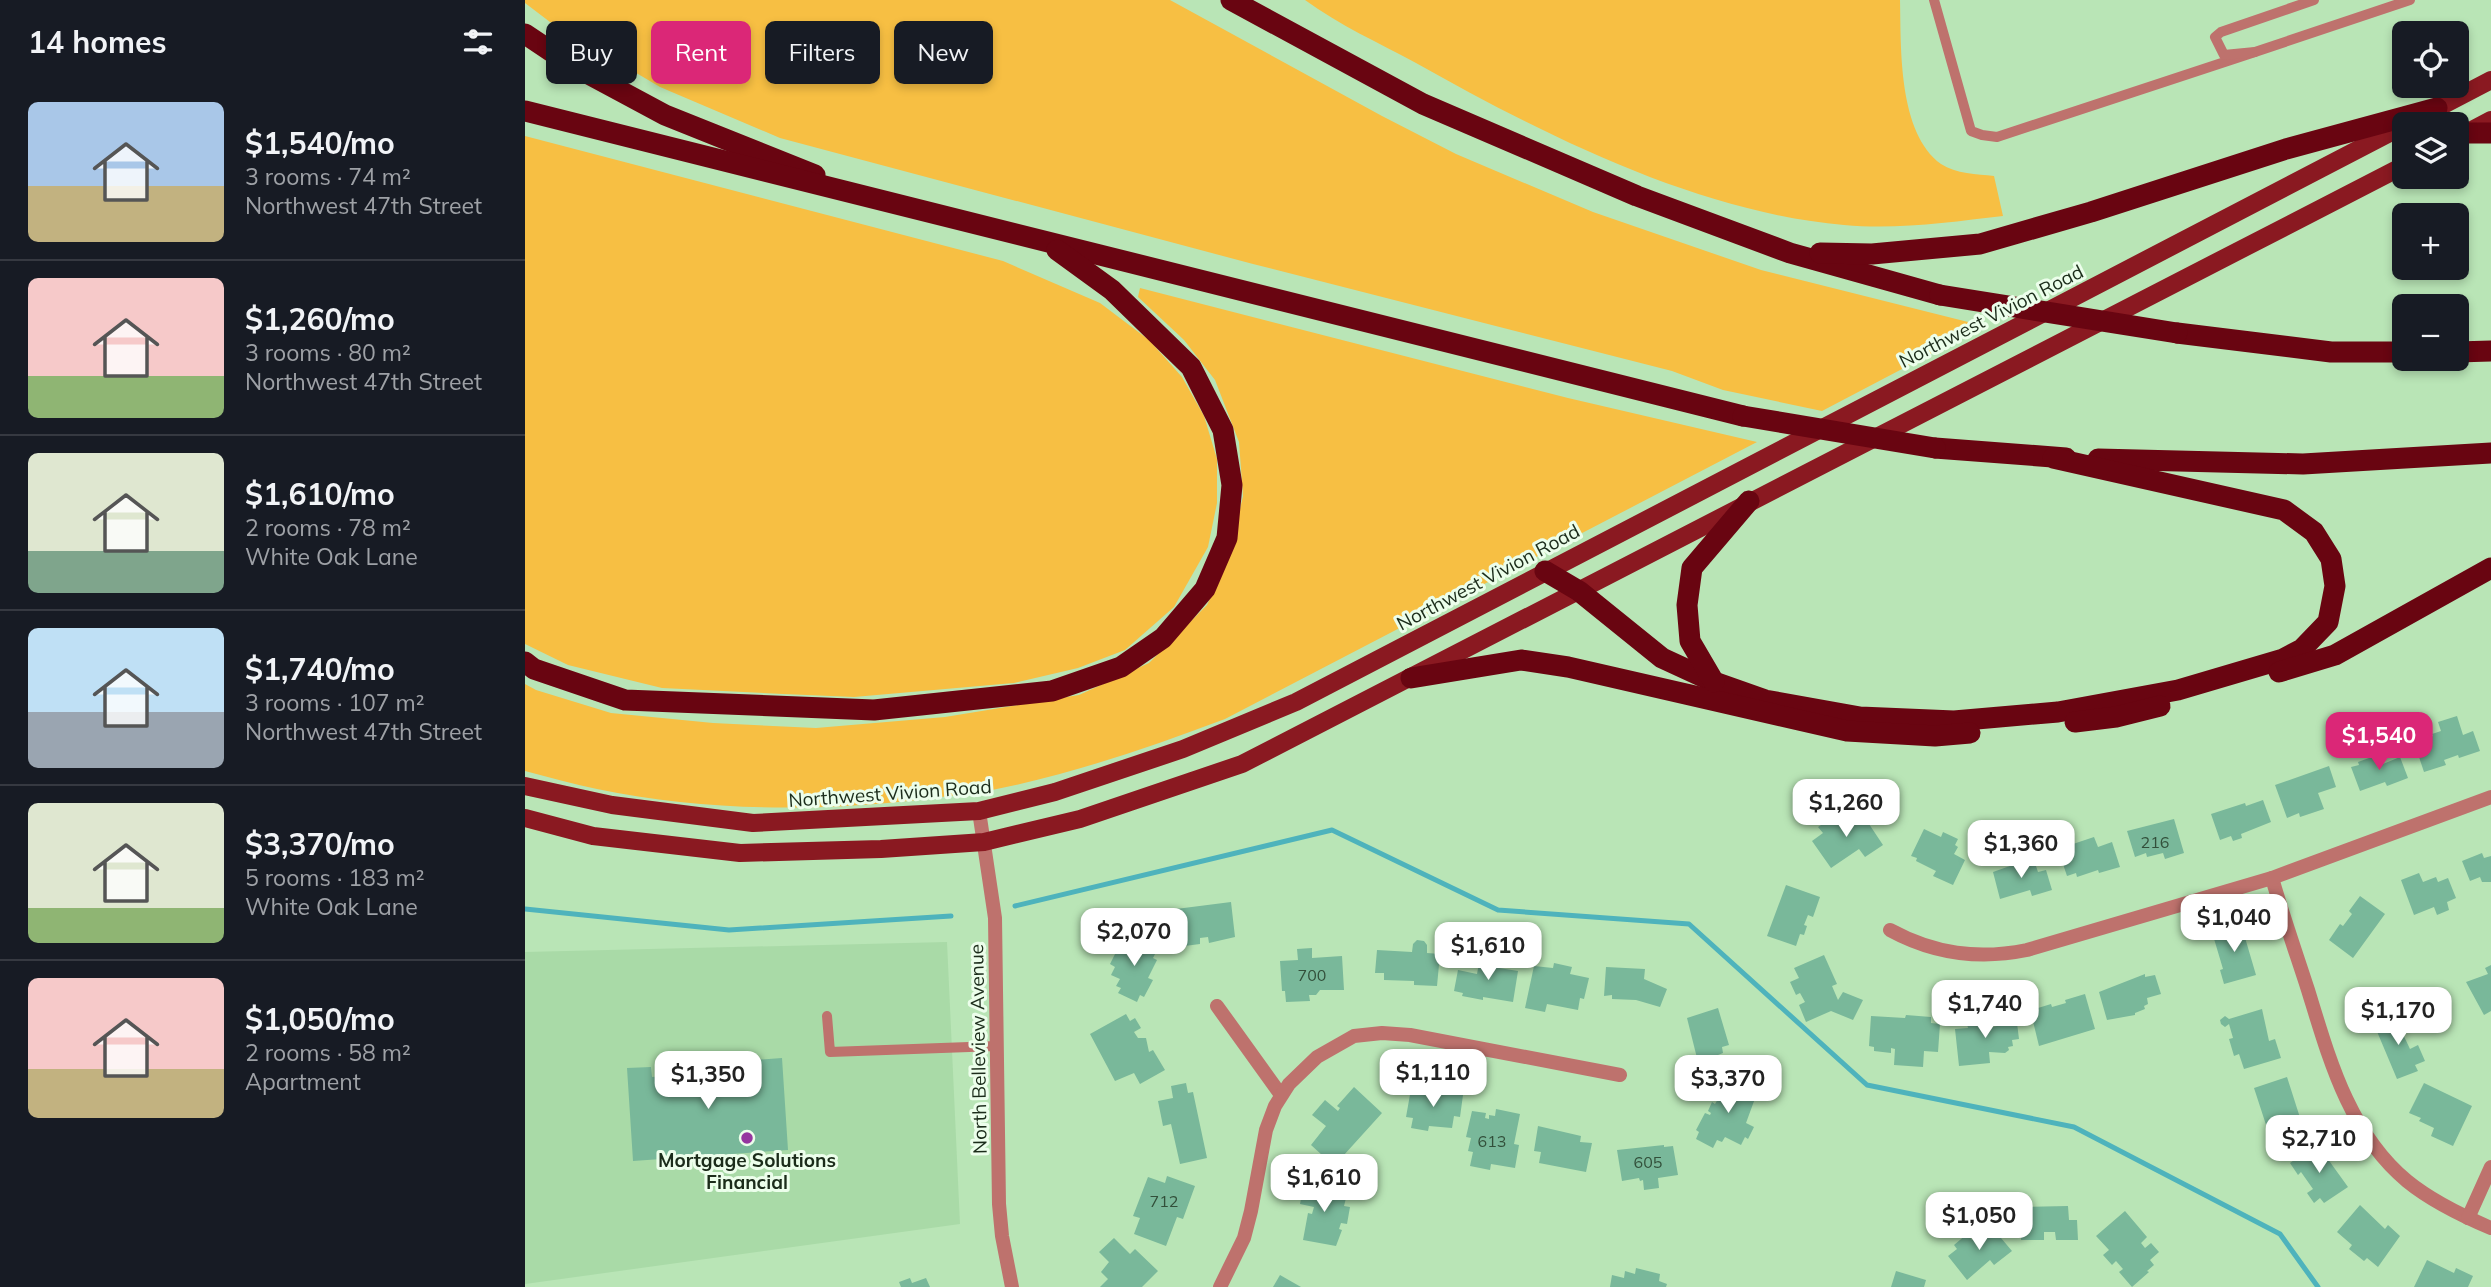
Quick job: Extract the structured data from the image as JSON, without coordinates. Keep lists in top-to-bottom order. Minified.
{"streets":{"main road":["Northwest Vivion Road"],"street":["North Belleview Avenue"]},"crossings":[["Northwest Vivion Road","North Belleview Avenue"]],"places":["Mortgage Solutions Financial"],"house_numbers":["216","700","613","605","712"],"page":{"heading":"14 homes","map_buttons":["+","−"],"chip":["Buy","Rent","Filters","New"],"list":[{"name":"$1,540/mo","note":"3 rooms · 74 m² · Northwest 47th Street"},{"name":"$1,260/mo","note":"3 rooms · 80 m² · Northwest 47th Street"},{"name":"$1,610/mo","note":"2 rooms · 78 m² · White Oak Lane"},{"name":"$1,740/mo","note":"3 rooms · 107 m² · Northwest 47th Street"},{"name":"$3,370/mo","note":"5 rooms · 183 m² · White Oak Lane"},{"name":"$1,050/mo","note":"2 rooms · 58 m² · Apartment"}],"price":["$1,540","$1,260","$1,360","$1,040","$2,070","$1,610","$1,740","$1,170","$1,110","$1,350","$3,370","$2,710","$1,610","$1,050"]}}
